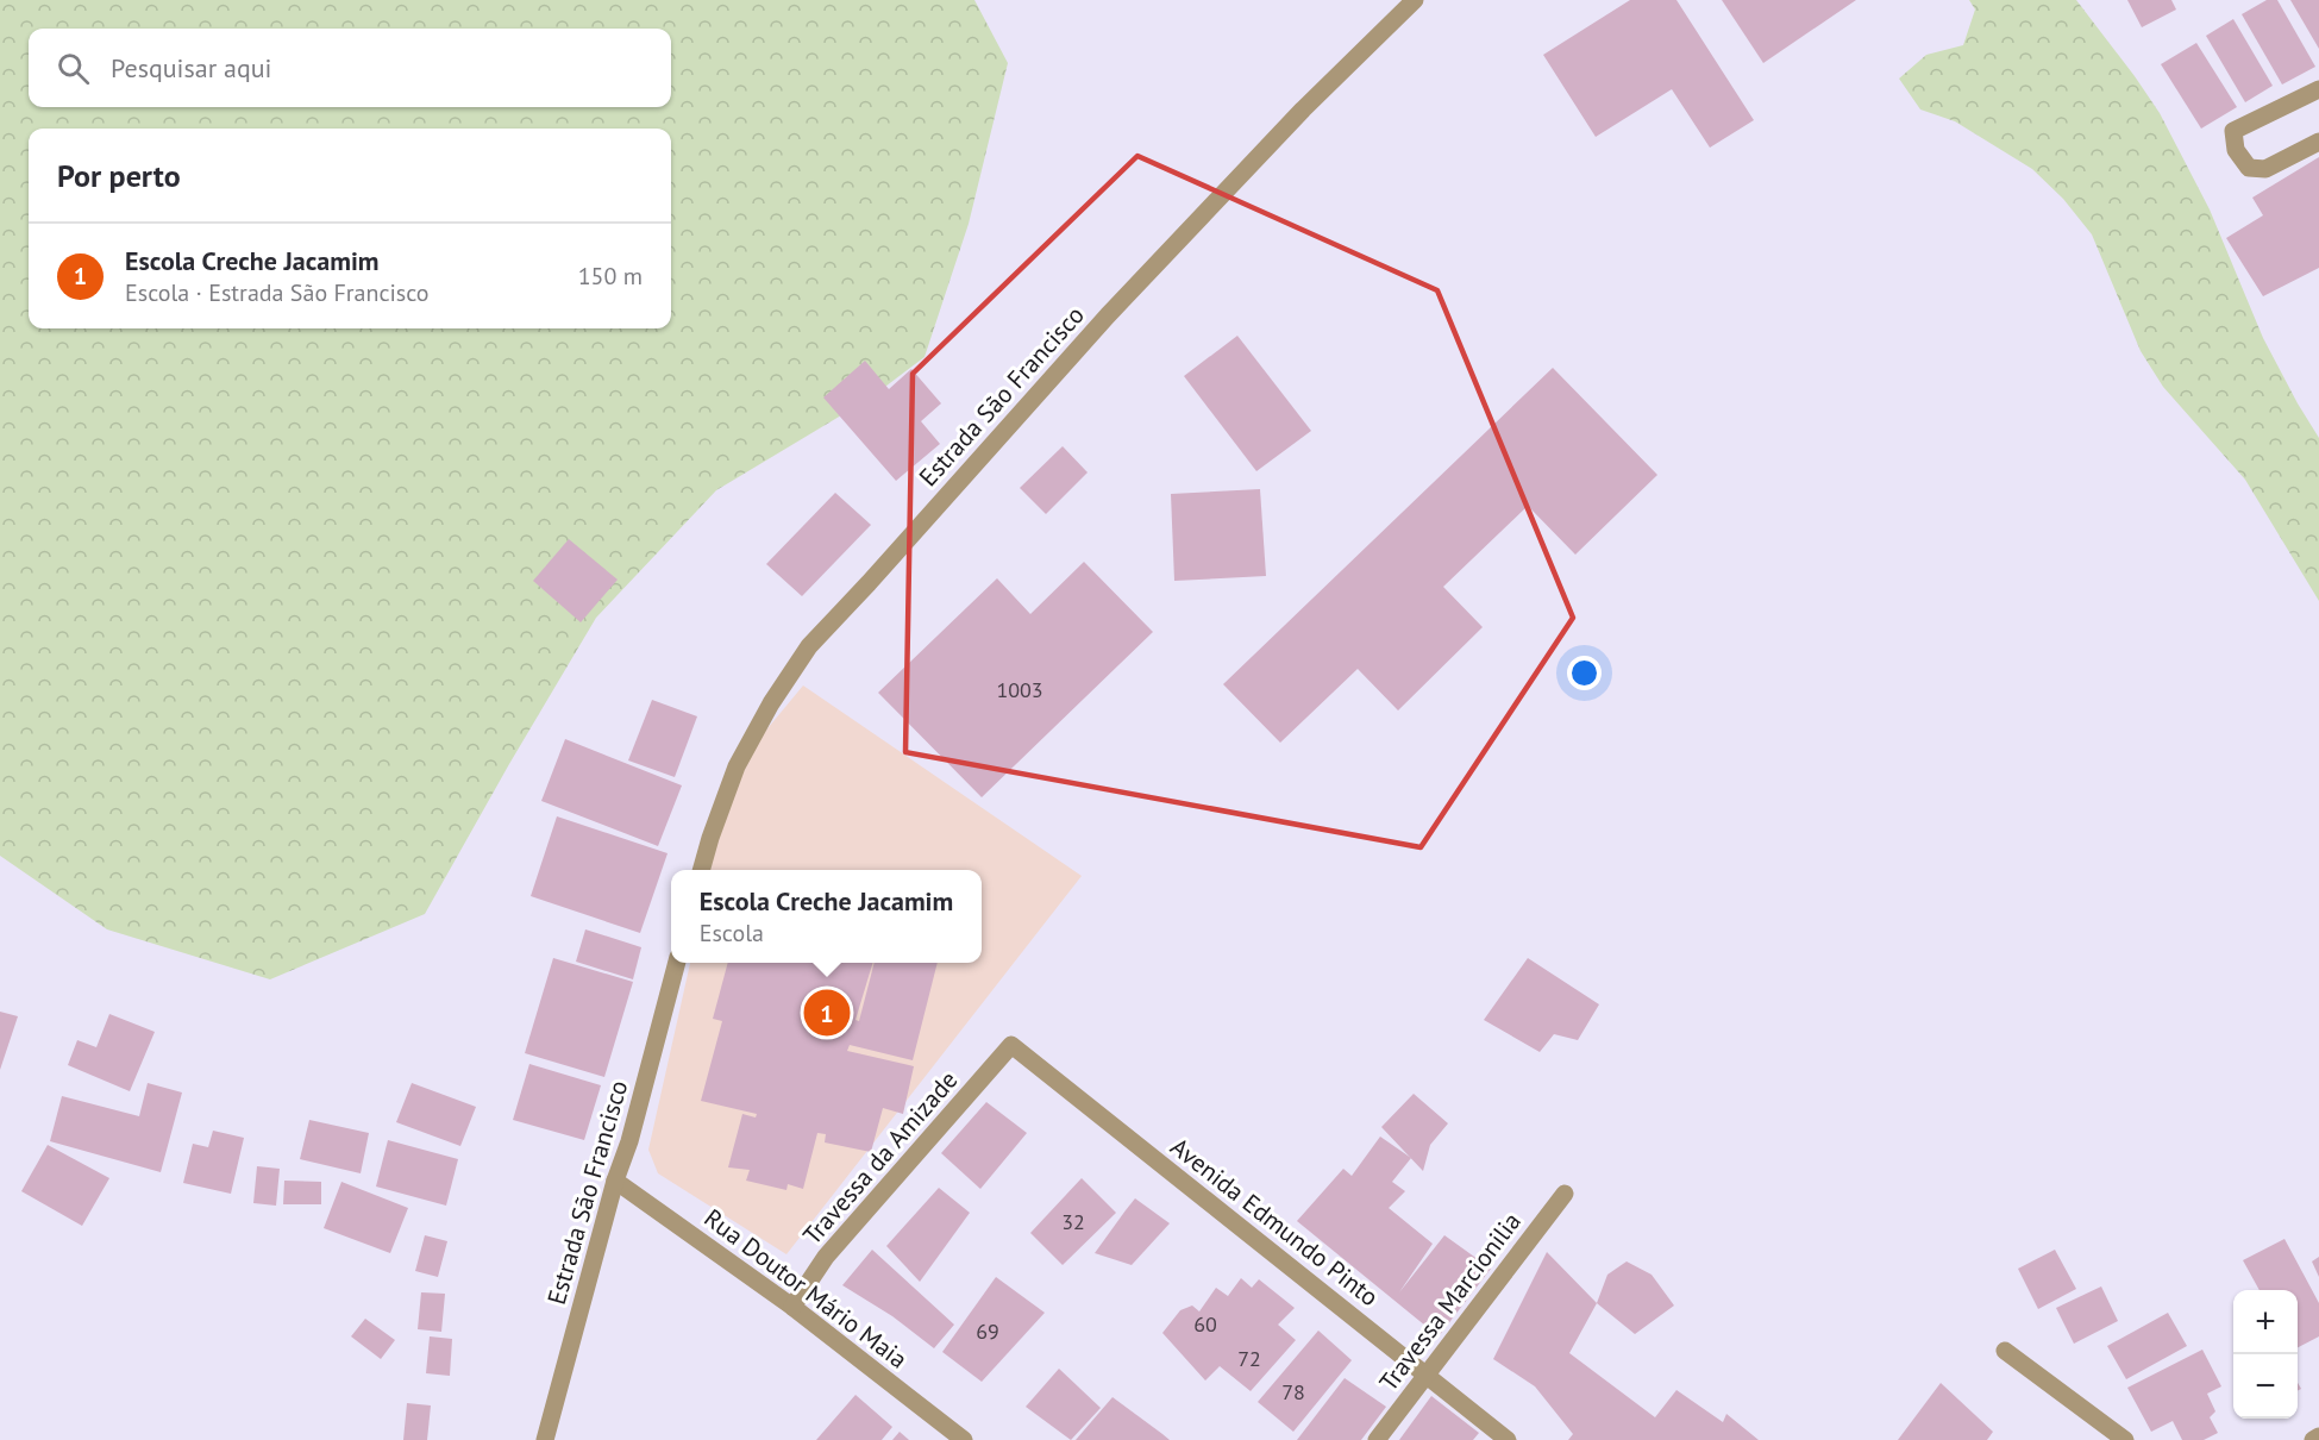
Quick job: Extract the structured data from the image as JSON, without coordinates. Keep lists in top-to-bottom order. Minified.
{"streets":{"street":["Estrada São Francisco","Travessa da Amizade","Avenida Edmundo Pinto","Rua Doutor Mário Maia","Travessa Marcionilia"]},"crossings":[["Estrada São Francisco","Rua Doutor Mário Maia"],["Travessa da Amizade","Avenida Edmundo Pinto"],["Travessa da Amizade","Rua Doutor Mário Maia"],["Avenida Edmundo Pinto","Travessa Marcionilia"]],"house_numbers":["1003","32","60","69","72","78"],"page":{"search":"Pesquisar aqui","heading":"Por perto","list":[{"mark":"1","name":"Escola Creche Jacamim","note":"Escola · Estrada São Francisco","value":"150 m"}],"popup":["Escola Creche Jacamim","Escola"],"pins":"1","map_buttons":["+","−"]}}
